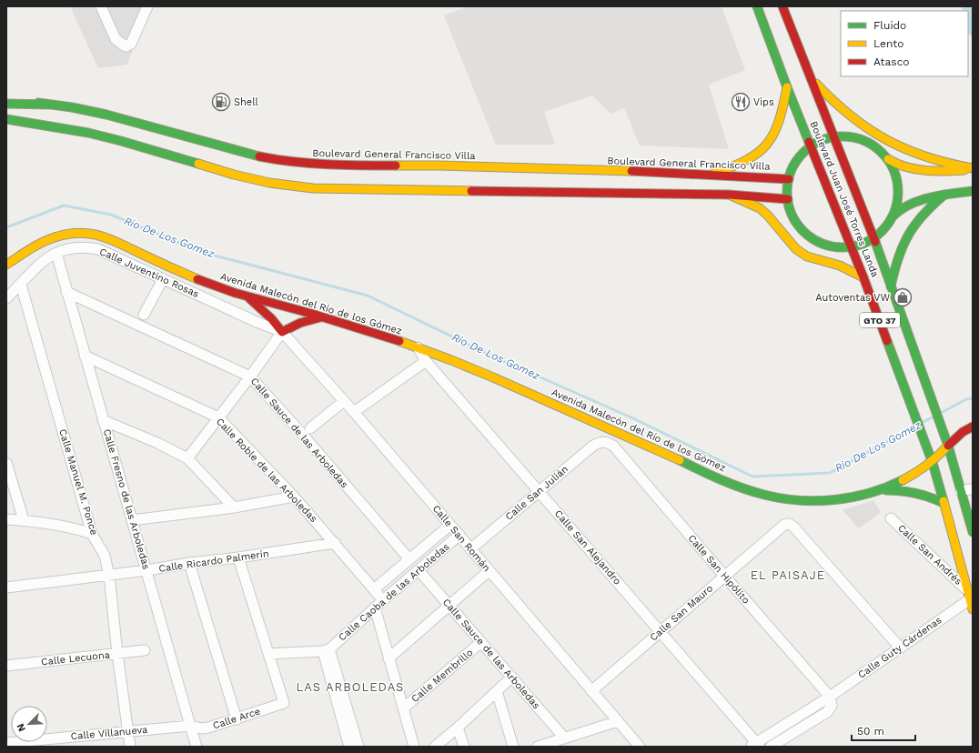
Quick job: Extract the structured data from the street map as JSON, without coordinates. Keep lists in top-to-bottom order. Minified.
{"streets":{"main road":["Boulevard General Francisco Villa","Boulevard Juan José Torres Landa","Avenida Malecón del Río de los Gómez","GTO 37"],"street":["Calle Juventino Rosas","Calle Sauce de las Arboledas","Calle Roble de las Arboledas","Calle Manuel M. Ponce","Calle San Julián","Calle Fresno de las Arboledas","Calle San Román","Calle San Alejandro","Calle San Andrés","Calle Ricardo Palmerín","Calle San Hipólito","Calle Caoba de las Arboledas","Calle San Mauro","Calle Guty Cárdenas","Calle Lecuona","Calle Membrillo","Calle Arce","Calle Villanueva"]},"crossings":[["Boulevard Juan José Torres Landa","Calle San Andrés"],["Boulevard Juan José Torres Landa","Calle Guty Cárdenas"],["Calle Juventino Rosas","Calle Manuel M. Ponce"],["Calle Juventino Rosas","Calle Fresno de las Arboledas"],["Calle Juventino Rosas","Calle San Román"],["Avenida Malecón del Río de los Gómez","Calle San Alejandro"],["Calle Sauce de las Arboledas","Calle Fresno de las Arboledas"],["Calle Sauce de las Arboledas","Calle Caoba de las Arboledas"],["Calle Sauce de las Arboledas","Calle Membrillo"],["Calle Roble de las Arboledas","Calle Fresno de las Arboledas"],["Calle Roble de las Arboledas","Calle Ricardo Palmerín"],["Calle Roble de las Arboledas","Calle Caoba de las Arboledas"],["Calle Manuel M. Ponce","Calle Ricardo Palmerín"],["Calle Manuel M. Ponce","Calle Lecuona"],["Calle Manuel M. Ponce","Calle Villanueva"],["Calle San Julián","Calle San Román"],["Calle San Julián","Calle San Alejandro"],["Calle San Julián","Calle San Hipólito"],["Calle Fresno de las Arboledas","Calle Ricardo Palmerín"],["Calle Fresno de las Arboledas","Calle Arce"],["Calle Fresno de las Arboledas","Calle Villanueva"],["Calle San Román","Calle Caoba de las Arboledas"],["Calle San Román","Calle San Mauro"],["Calle San Alejandro","Calle San Mauro"],["Calle San Alejandro","Calle Guty Cárdenas"],["Calle San Andrés","Calle Guty Cárdenas"],["Calle San Hipólito","Calle San Mauro"],["Calle San Hipólito","Calle Guty Cárdenas"],["Calle San Mauro","Calle Guty Cárdenas"],["Calle Arce","Calle Villanueva"]],"districts":["EL PAISAJE","LAS ARBOLEDAS"],"water":["Rio De Los Gomez"],"places":{"fuel station":["Shell"],"restaurant":["Vips"],"shop":["Autoventas VW"]},"legend":["Fluido","Lento","Atasco"],"scale_bar":"50 m","north":"bottom left"}
